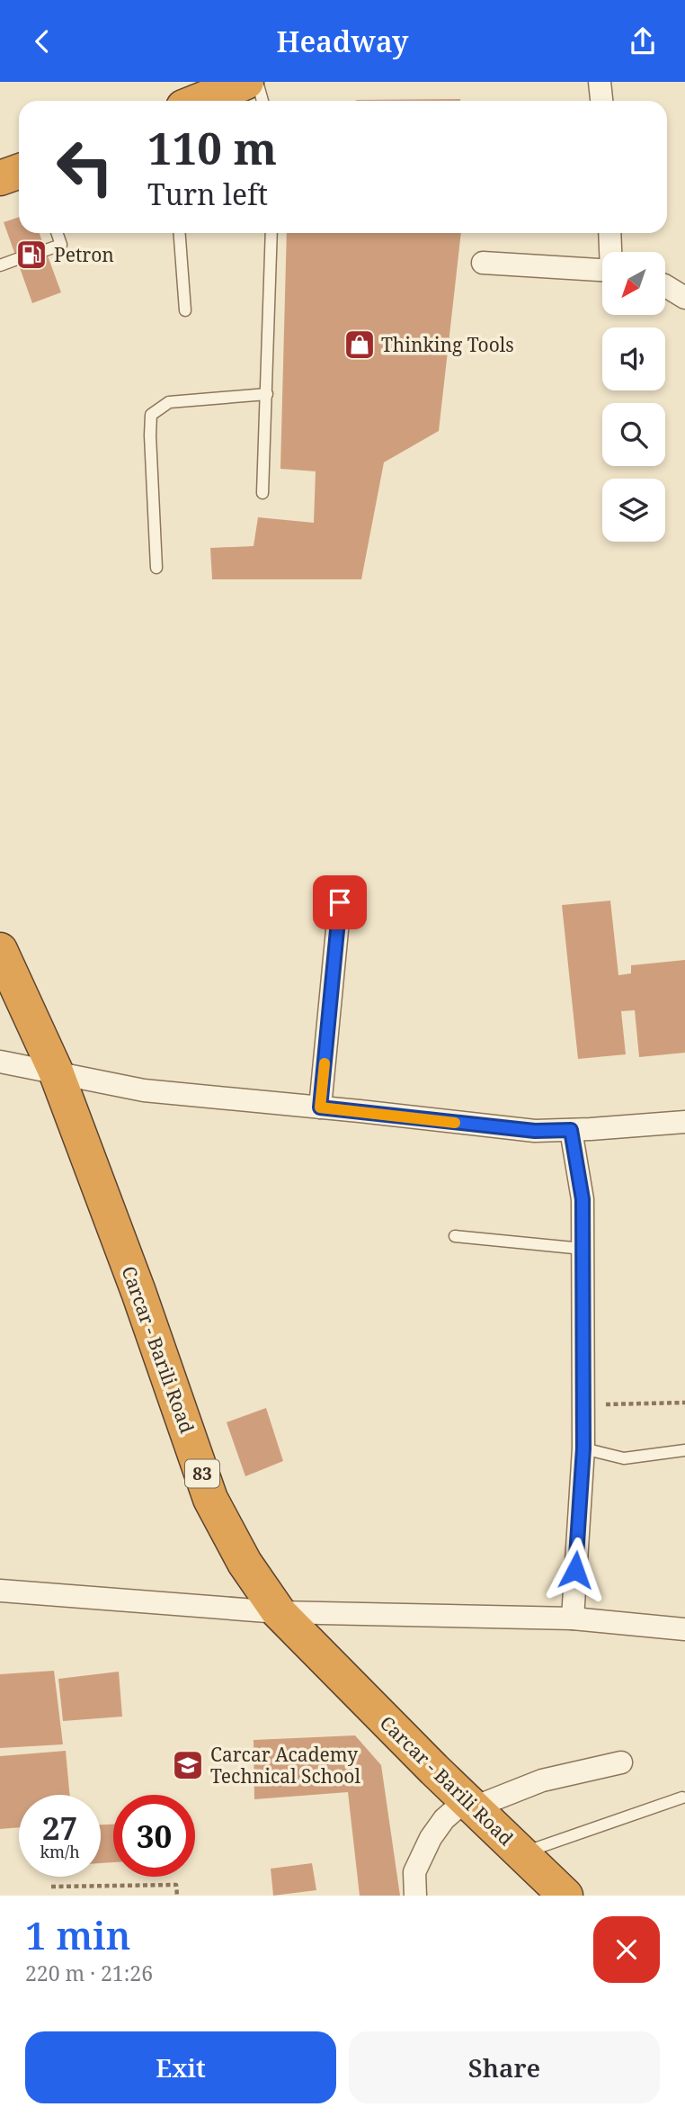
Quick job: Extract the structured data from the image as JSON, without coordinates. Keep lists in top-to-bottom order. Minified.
{"streets":{"highway":["Carcar - Barili Road","83"]},"places":{"fuel station":["Petron"],"shop":["Thinking Tools"],"school or university":["Carcar Academy Technical School"]},"north":"bottom left","page":{"header":"Headway","turn":["110 m","Turn left"],"speed":"27 km/h","limit":"30","heading":["1 min","220 m · 21:26"],"buttons":["Exit","Share"]}}
